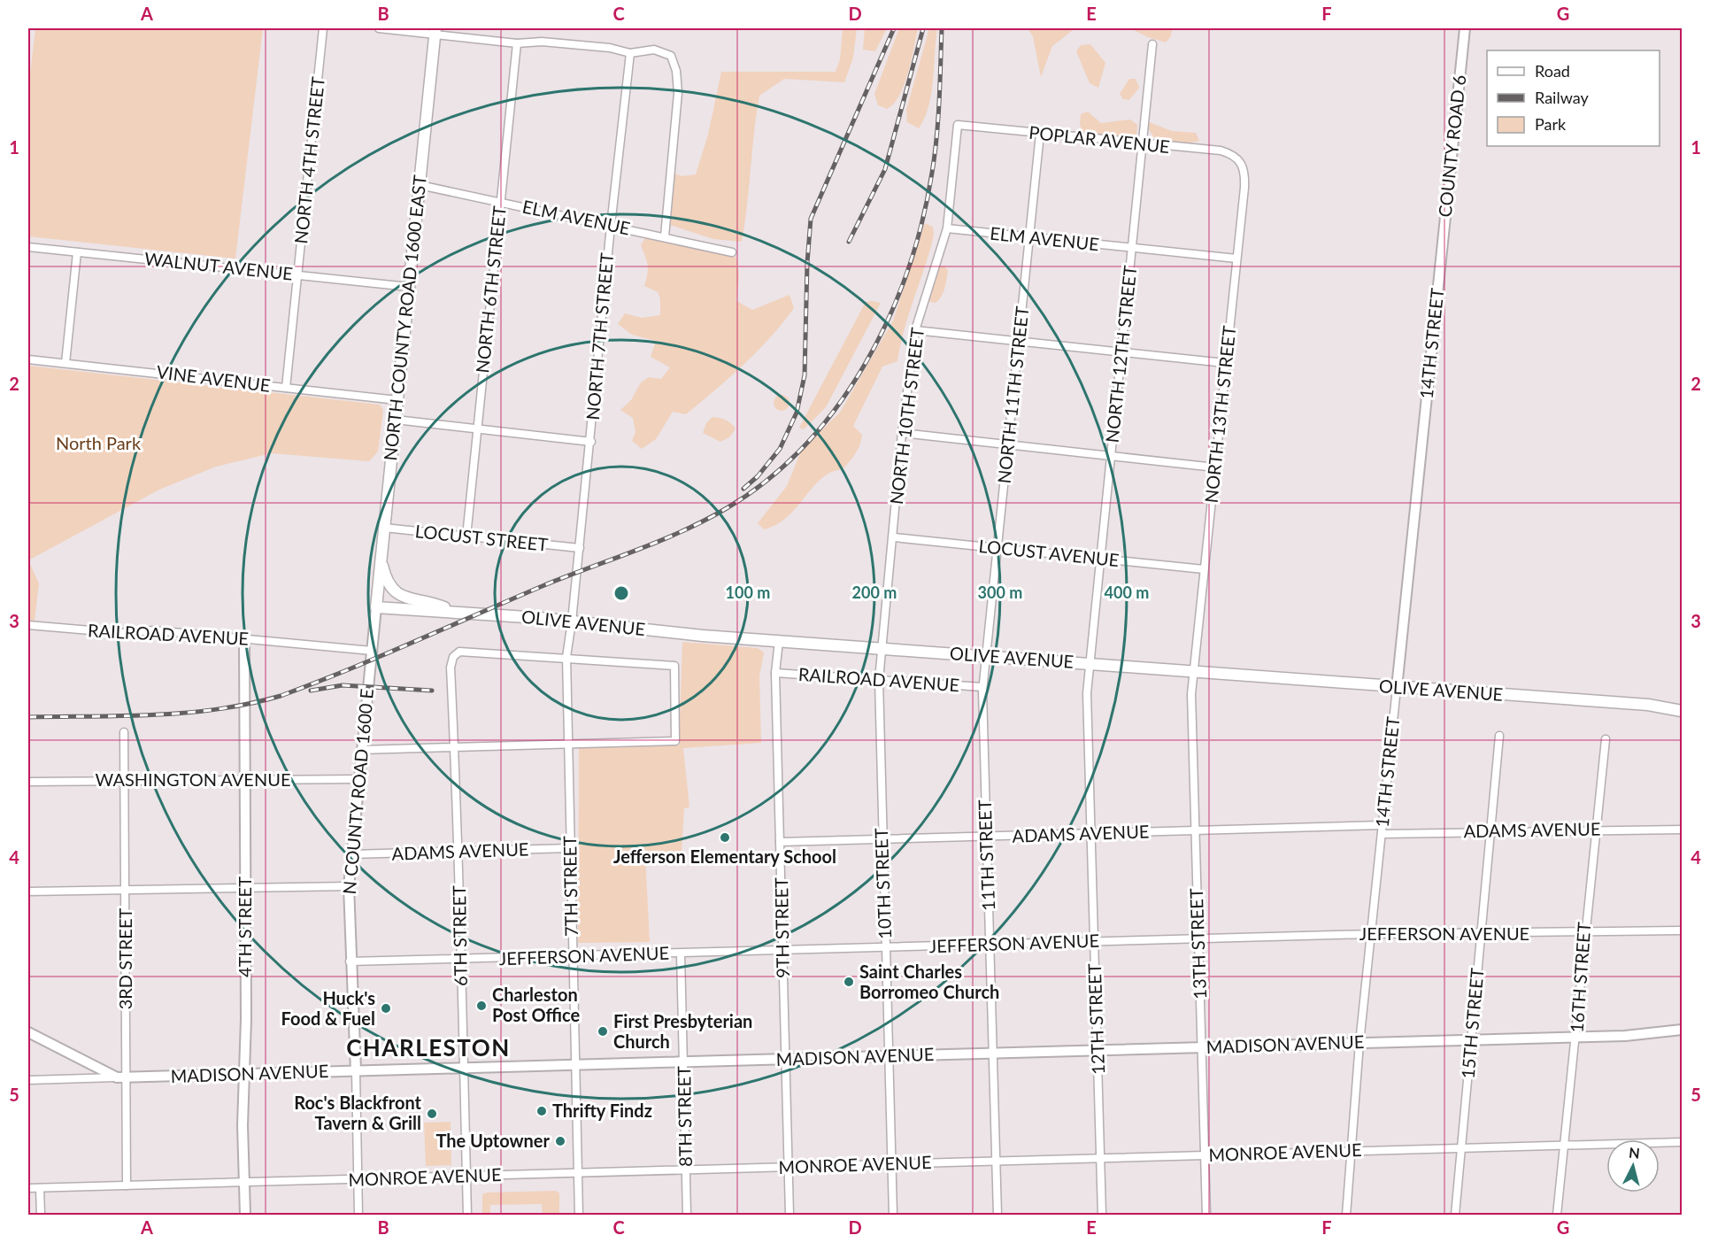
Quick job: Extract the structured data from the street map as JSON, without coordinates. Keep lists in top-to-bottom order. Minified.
{"streets":{"main road":["NORTH COUNTY ROAD 1600 EAST","OLIVE AVENUE"],"street":["POPLAR AVENUE","COUNTY ROAD 6","NORTH 4TH STREET","ELM AVENUE","WALNUT AVENUE","NORTH 6TH STREET","NORTH 7TH STREET","14TH STREET","NORTH 12TH STREET","VINE AVENUE","NORTH 11TH STREET","NORTH 13TH STREET","NORTH 10TH STREET","LOCUST STREET","LOCUST AVENUE","RAILROAD AVENUE","WASHINGTON AVENUE","N COUNTY ROAD 1600 E","ADAMS AVENUE","11TH STREET","10TH STREET","7TH STREET","4TH STREET","9TH STREET","JEFFERSON AVENUE","6TH STREET","13TH STREET","3RD STREET","16TH STREET","12TH STREET","15TH STREET","MADISON AVENUE","8TH STREET","MONROE AVENUE"]},"crossings":[["POPLAR AVENUE","NORTH 12TH STREET"],["POPLAR AVENUE","NORTH 11TH STREET"],["POPLAR AVENUE","NORTH 13TH STREET"],["POPLAR AVENUE","NORTH 10TH STREET"],["COUNTY ROAD 6","14TH STREET"],["NORTH 4TH STREET","WALNUT AVENUE"],["NORTH 4TH STREET","VINE AVENUE"],["ELM AVENUE","NORTH 6TH STREET"],["ELM AVENUE","NORTH COUNTY ROAD 1600 EAST"],["ELM AVENUE","NORTH 7TH STREET"],["ELM AVENUE","NORTH 12TH STREET"],["ELM AVENUE","NORTH 11TH STREET"],["ELM AVENUE","NORTH 13TH STREET"],["ELM AVENUE","NORTH 10TH STREET"],["WALNUT AVENUE","NORTH COUNTY ROAD 1600 EAST"],["NORTH 6TH STREET","LOCUST STREET"],["NORTH COUNTY ROAD 1600 EAST","VINE AVENUE"],["NORTH COUNTY ROAD 1600 EAST","LOCUST STREET"],["NORTH COUNTY ROAD 1600 EAST","OLIVE AVENUE"],["NORTH COUNTY ROAD 1600 EAST","N COUNTY ROAD 1600 E"],["NORTH 7TH STREET","LOCUST STREET"],["NORTH 7TH STREET","OLIVE AVENUE"],["NORTH 7TH STREET","7TH STREET"],["14TH STREET","OLIVE AVENUE"],["14TH STREET","ADAMS AVENUE"],["14TH STREET","JEFFERSON AVENUE"],["14TH STREET","MADISON AVENUE"],["14TH STREET","MONROE AVENUE"],["NORTH 12TH STREET","LOCUST AVENUE"],["NORTH 12TH STREET","OLIVE AVENUE"],["NORTH 12TH STREET","12TH STREET"],["NORTH 11TH STREET","LOCUST AVENUE"],["NORTH 11TH STREET","OLIVE AVENUE"],["NORTH 11TH STREET","11TH STREET"],["NORTH 13TH STREET","LOCUST AVENUE"],["NORTH 13TH STREET","OLIVE AVENUE"],["NORTH 13TH STREET","13TH STREET"],["NORTH 10TH STREET","LOCUST AVENUE"],["NORTH 10TH STREET","OLIVE AVENUE"],["NORTH 10TH STREET","10TH STREET"],["OLIVE AVENUE","N COUNTY ROAD 1600 E"],["OLIVE AVENUE","11TH STREET"],["OLIVE AVENUE","10TH STREET"],["OLIVE AVENUE","7TH STREET"],["OLIVE AVENUE","9TH STREET"],["OLIVE AVENUE","13TH STREET"],["OLIVE AVENUE","12TH STREET"],["RAILROAD AVENUE","N COUNTY ROAD 1600 E"],["RAILROAD AVENUE","11TH STREET"],["RAILROAD AVENUE","10TH STREET"],["RAILROAD AVENUE","4TH STREET"],["RAILROAD AVENUE","9TH STREET"],["WASHINGTON AVENUE","N COUNTY ROAD 1600 E"],["WASHINGTON AVENUE","4TH STREET"],["WASHINGTON AVENUE","3RD STREET"],["N COUNTY ROAD 1600 E","ADAMS AVENUE"],["N COUNTY ROAD 1600 E","JEFFERSON AVENUE"],["N COUNTY ROAD 1600 E","MADISON AVENUE"],["ADAMS AVENUE","11TH STREET"],["ADAMS AVENUE","10TH STREET"],["ADAMS AVENUE","7TH STREET"],["ADAMS AVENUE","9TH STREET"],["ADAMS AVENUE","6TH STREET"],["ADAMS AVENUE","13TH STREET"],["ADAMS AVENUE","16TH STREET"],["ADAMS AVENUE","12TH STREET"],["ADAMS AVENUE","15TH STREET"],["11TH STREET","JEFFERSON AVENUE"],["11TH STREET","MADISON AVENUE"],["11TH STREET","MONROE AVENUE"],["10TH STREET","JEFFERSON AVENUE"],["10TH STREET","MADISON AVENUE"],["10TH STREET","MONROE AVENUE"],["7TH STREET","JEFFERSON AVENUE"],["7TH STREET","6TH STREET"],["7TH STREET","MADISON AVENUE"],["7TH STREET","MONROE AVENUE"],["4TH STREET","MADISON AVENUE"],["4TH STREET","MONROE AVENUE"],["9TH STREET","JEFFERSON AVENUE"],["9TH STREET","MADISON AVENUE"],["9TH STREET","MONROE AVENUE"],["JEFFERSON AVENUE","6TH STREET"],["JEFFERSON AVENUE","13TH STREET"],["JEFFERSON AVENUE","16TH STREET"],["JEFFERSON AVENUE","12TH STREET"],["JEFFERSON AVENUE","15TH STREET"],["JEFFERSON AVENUE","8TH STREET"],["6TH STREET","MADISON AVENUE"],["6TH STREET","MONROE AVENUE"],["13TH STREET","MADISON AVENUE"],["13TH STREET","MONROE AVENUE"],["3RD STREET","MADISON AVENUE"],["3RD STREET","MONROE AVENUE"],["16TH STREET","MADISON AVENUE"],["16TH STREET","MONROE AVENUE"],["12TH STREET","MADISON AVENUE"],["12TH STREET","MONROE AVENUE"],["15TH STREET","MADISON AVENUE"],["15TH STREET","MONROE AVENUE"],["MADISON AVENUE","8TH STREET"],["8TH STREET","MONROE AVENUE"]],"districts":["CHARLESTON"],"parks":["North Park"],"places":["Jefferson Elementary School","Saint Charles Borromeo Church","Charleston Post Office","Huck's Food & Fuel","First Presbyterian Church","Thrifty Findz","Roc's Blackfront Tavern & Grill","The Uptowner"],"legend":["Road","Railway","Park"],"north":"top","grid":{"columns":["A","B","C","D","E","F","G"],"rows":["1","2","3","4","5"]},"rings":["100 m","200 m","300 m","400 m"]}
